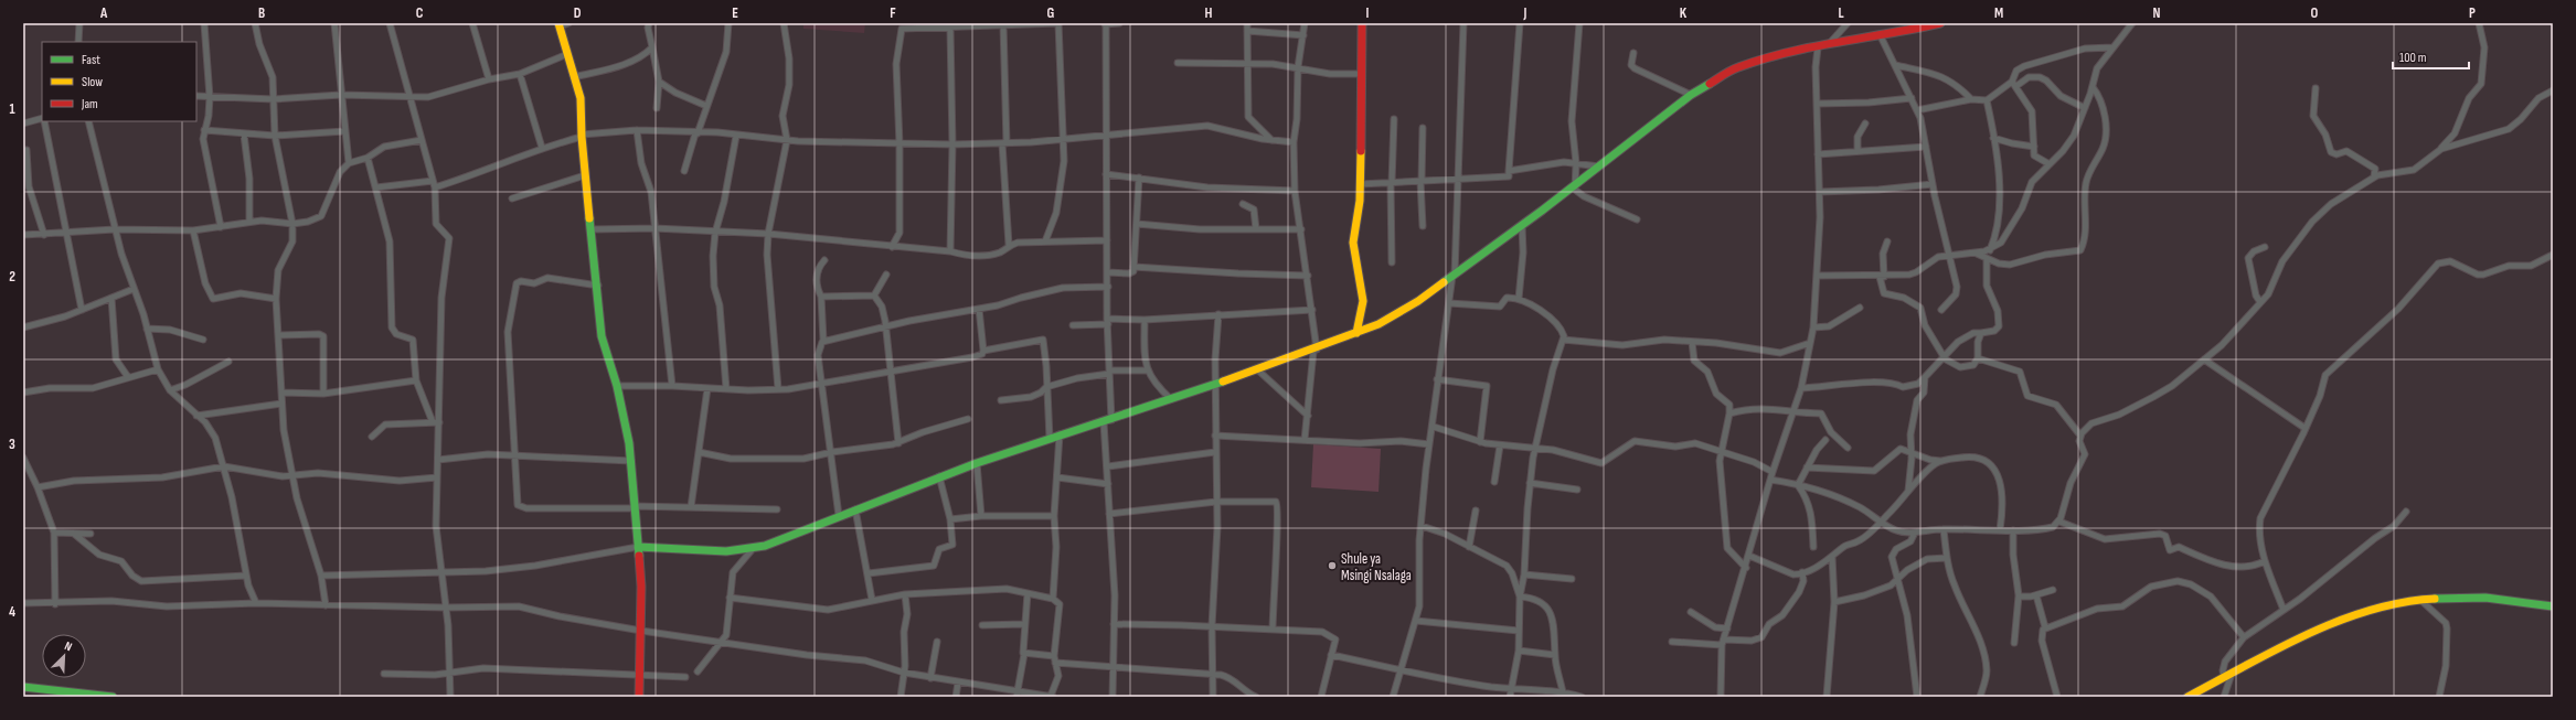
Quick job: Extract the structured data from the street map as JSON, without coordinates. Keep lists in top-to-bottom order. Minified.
{"places":["Shule ya Msingi Nsalaga"],"legend":["Fast","Slow","Jam"],"scale_bar":"100 m","north":"top right","grid":{"columns":["A","B","C","D","E","F","G","H","I","J","K","L","M","N","O","P"],"rows":["1","2","3","4"]}}
